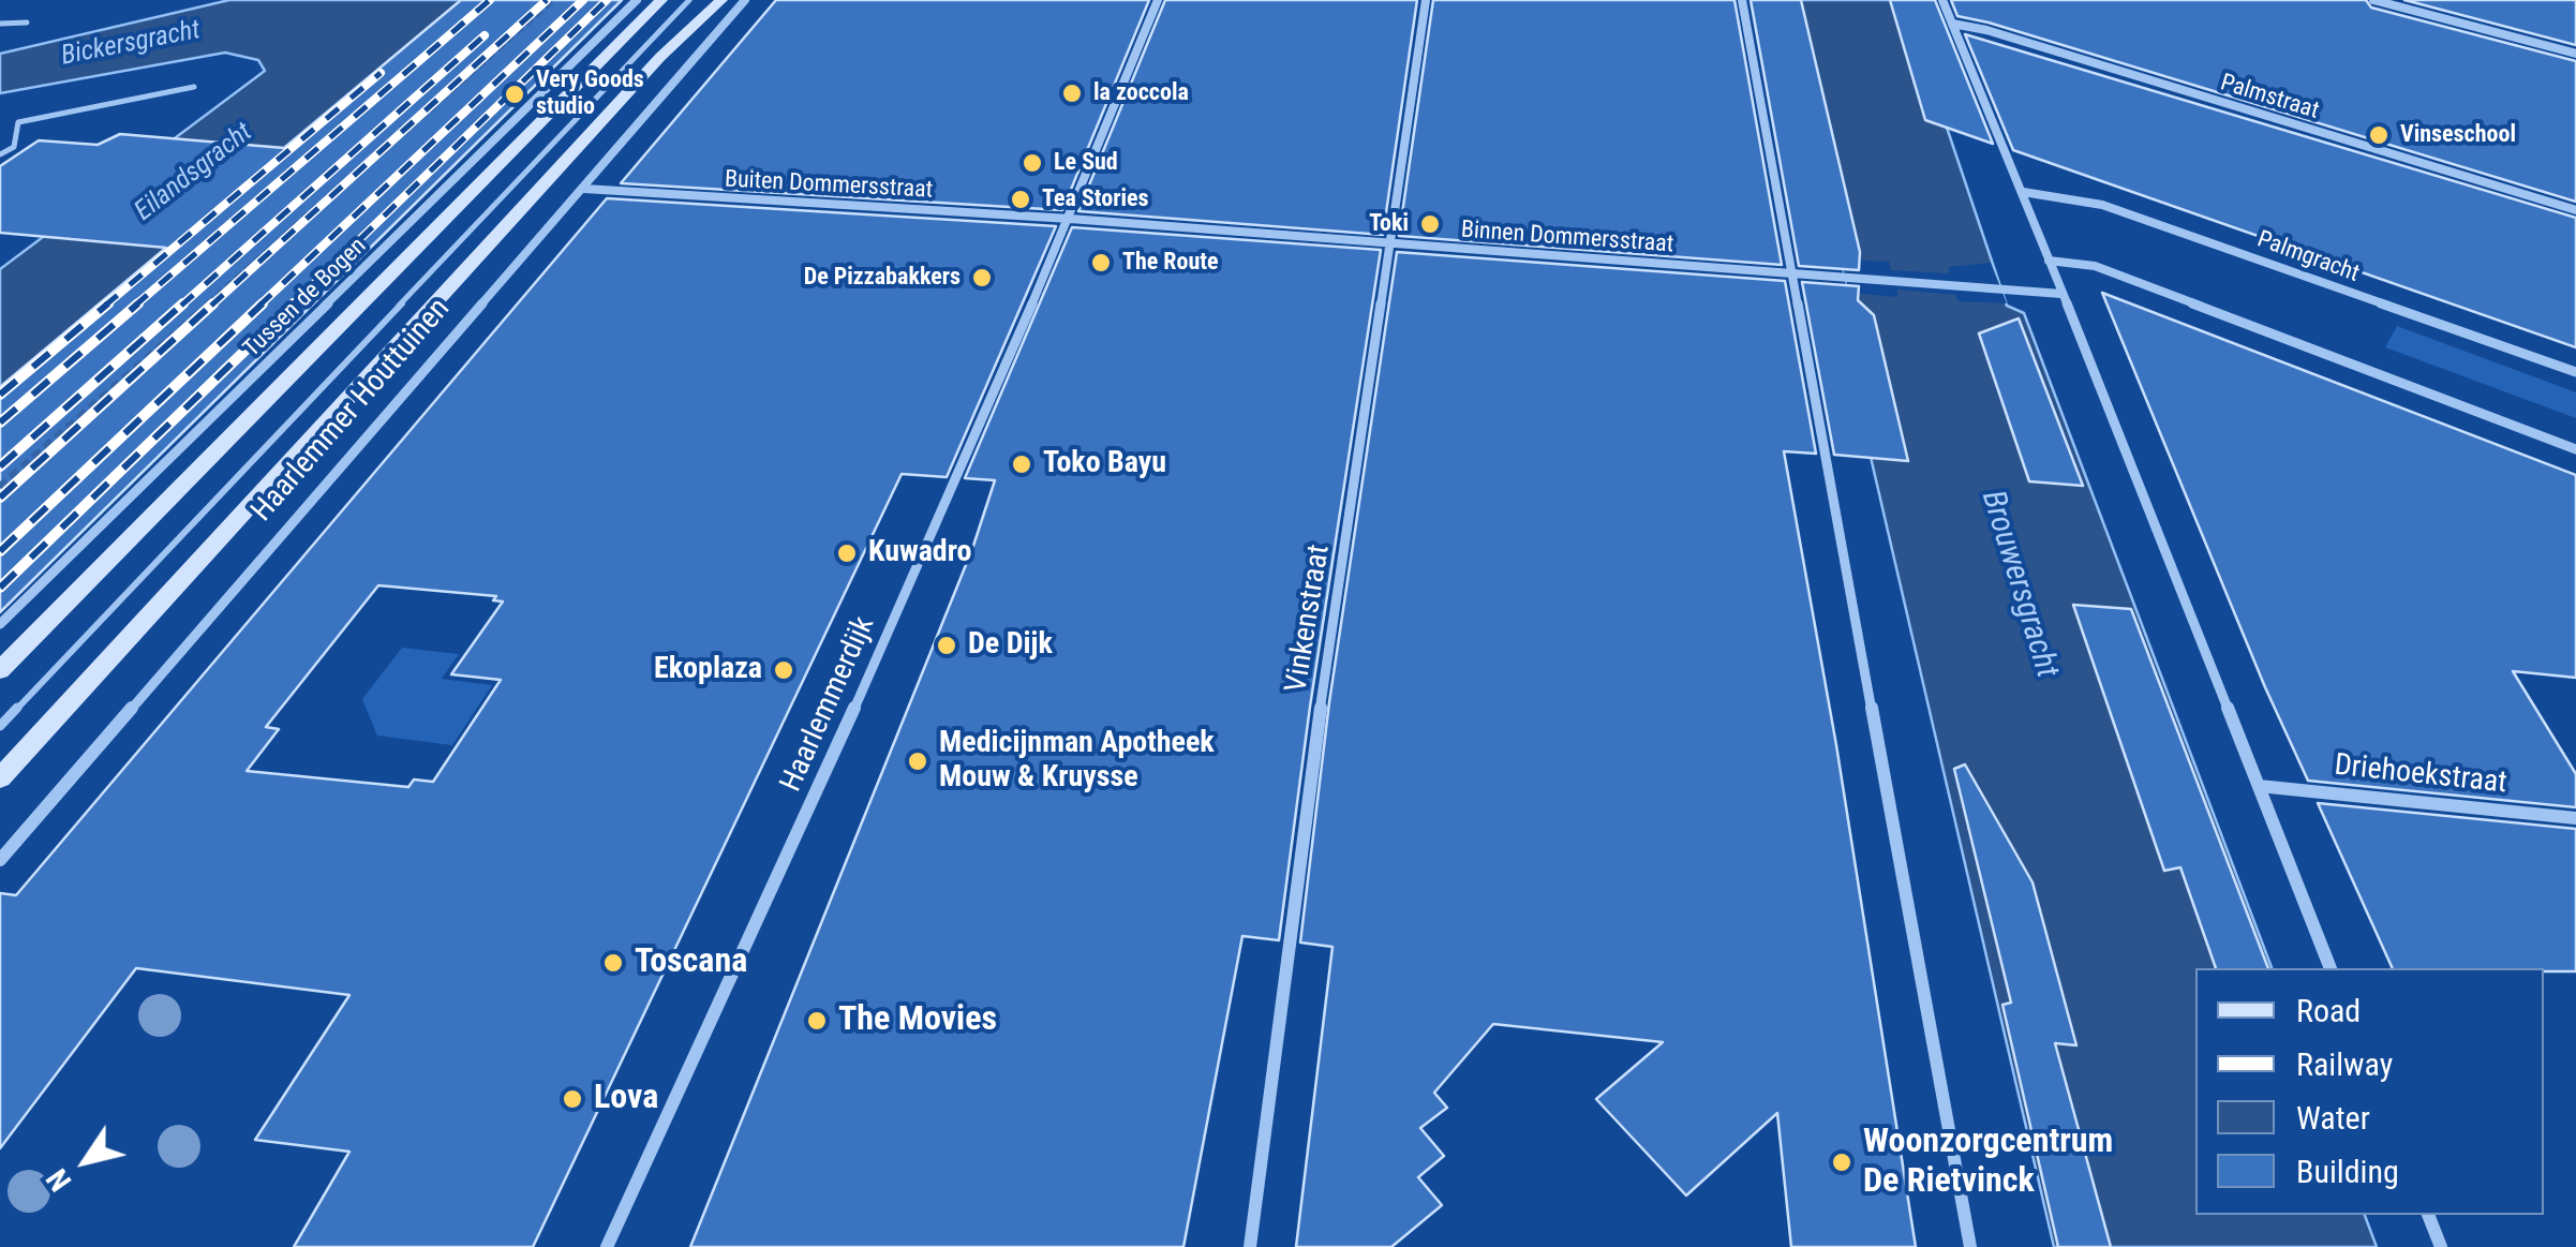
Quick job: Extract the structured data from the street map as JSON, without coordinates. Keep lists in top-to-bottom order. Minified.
{"streets":{"street":["Palmstraat","Buiten Dommersstraat","Binnen Dommersstraat","Palmgracht","Tussen de Bogen","Haarlemmer Houttuinen","Vinkenstraat","Haarlemmerdijk","Driehoekstraat"]},"crossings":[["Buiten Dommersstraat","Binnen Dommersstraat"],["Buiten Dommersstraat","Haarlemmer Houttuinen"],["Buiten Dommersstraat","Haarlemmerdijk"],["Binnen Dommersstraat","Vinkenstraat"],["Binnen Dommersstraat","Haarlemmerdijk"]],"water":["Bickersgracht","Eilandsgracht","Brouwersgracht"],"places":["la zoccola","Very Goods studio","Vinseschool","Le Sud","Tea Stories","Toki","The Route","De Pizzabakkers","Toko Bayu","Kuwadro","De Dijk","Ekoplaza","Medicijnman Apotheek Mouw & Kruysse","Toscana","The Movies","Lova","Woonzorgcentrum De Rietvinck"],"legend":["Road","Railway","Water","Building"],"north":"bottom left"}
